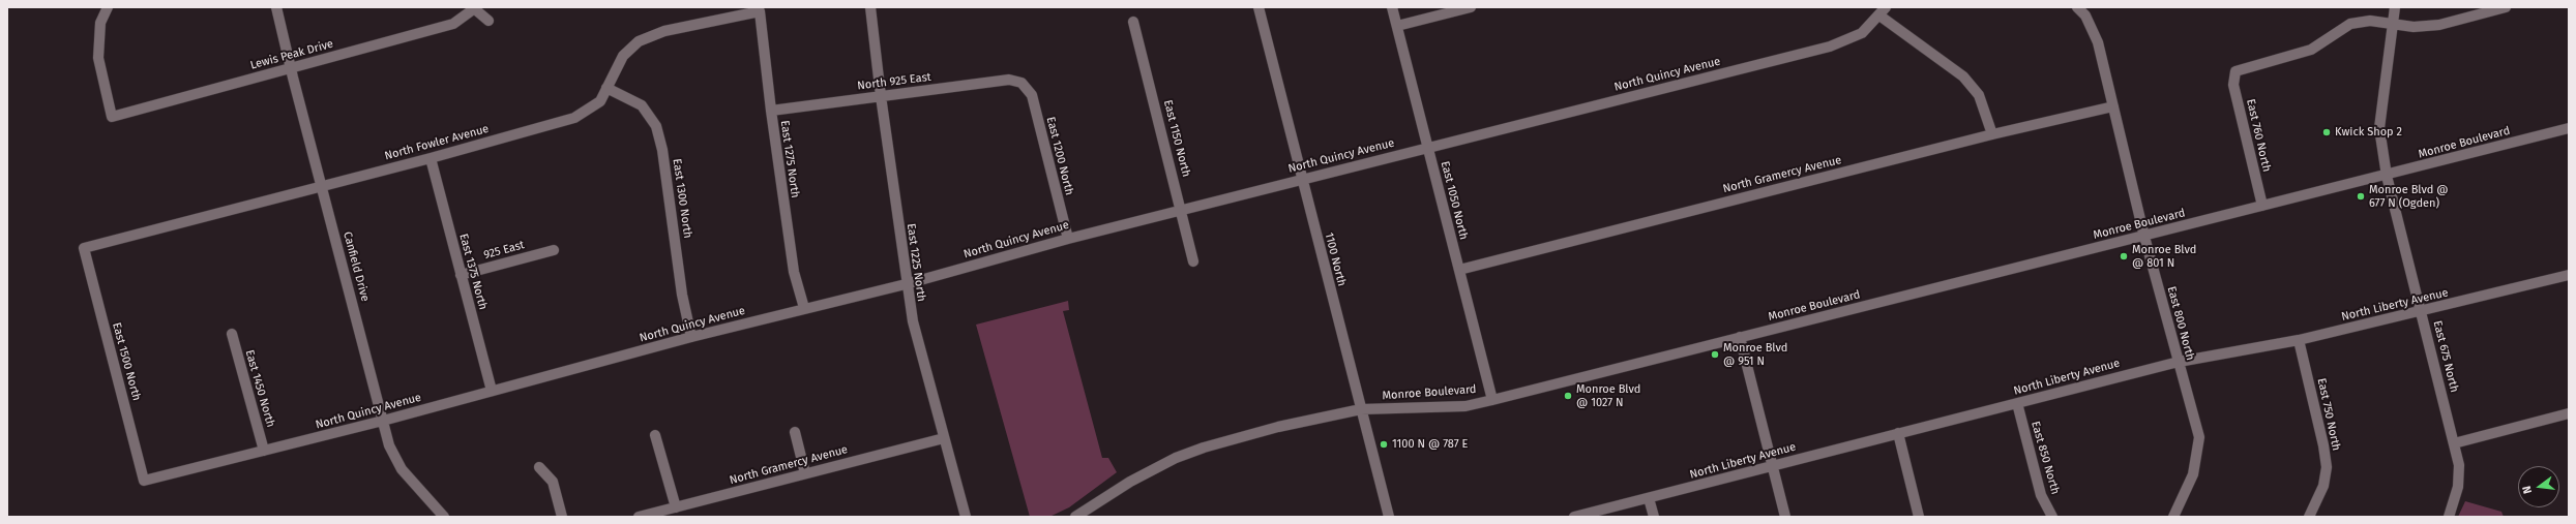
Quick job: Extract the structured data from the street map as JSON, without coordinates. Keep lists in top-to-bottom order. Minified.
{"streets":{"street":["Lewis Peak Drive","North Quincy Avenue","North 925 East","East 760 North","East 1150 North","North Fowler Avenue","Monroe Boulevard","East 1200 North","East 1275 North","North Gramercy Avenue","East 1300 North","East 1050 North","925 East","1100 North","East 1225 North","Canfield Drive","East 1375 North","North Liberty Avenue","East 800 North","East 675 North","East 1500 North","East 1450 North","East 750 North","East 850 North"]},"crossings":[["Lewis Peak Drive","Canfield Drive"],["North Quincy Avenue","East 1150 North"],["North Quincy Avenue","East 1200 North"],["North Quincy Avenue","East 1275 North"],["North Quincy Avenue","East 1300 North"],["North Quincy Avenue","East 1050 North"],["North Quincy Avenue","1100 North"],["North Quincy Avenue","East 1225 North"],["North Quincy Avenue","Canfield Drive"],["North Quincy Avenue","East 1375 North"],["North Quincy Avenue","East 1500 North"],["North Quincy Avenue","East 1450 North"],["North 925 East","East 1200 North"],["North 925 East","East 1275 North"],["North 925 East","East 1225 North"],["East 760 North","Monroe Boulevard"],["East 760 North","East 675 North"],["North Fowler Avenue","East 1275 North"],["North Fowler Avenue","East 1300 North"],["North Fowler Avenue","Canfield Drive"],["North Fowler Avenue","East 1375 North"],["North Fowler Avenue","East 1500 North"],["Monroe Boulevard","East 1050 North"],["Monroe Boulevard","1100 North"],["Monroe Boulevard","East 800 North"],["Monroe Boulevard","East 675 North"],["North Gramercy Avenue","East 1050 North"],["North Gramercy Avenue","East 1225 North"],["North Gramercy Avenue","East 800 North"],["925 East","East 1375 North"],["North Liberty Avenue","East 800 North"],["North Liberty Avenue","East 675 North"],["North Liberty Avenue","East 750 North"],["North Liberty Avenue","East 850 North"]],"places":["Kwick Shop 2","Monroe Blvd @ 677 N (Ogden)","Monroe Blvd @ 801 N","Monroe Blvd @ 951 N","Monroe Blvd @ 1027 N","1100 N @ 787 E"],"north":"left"}
